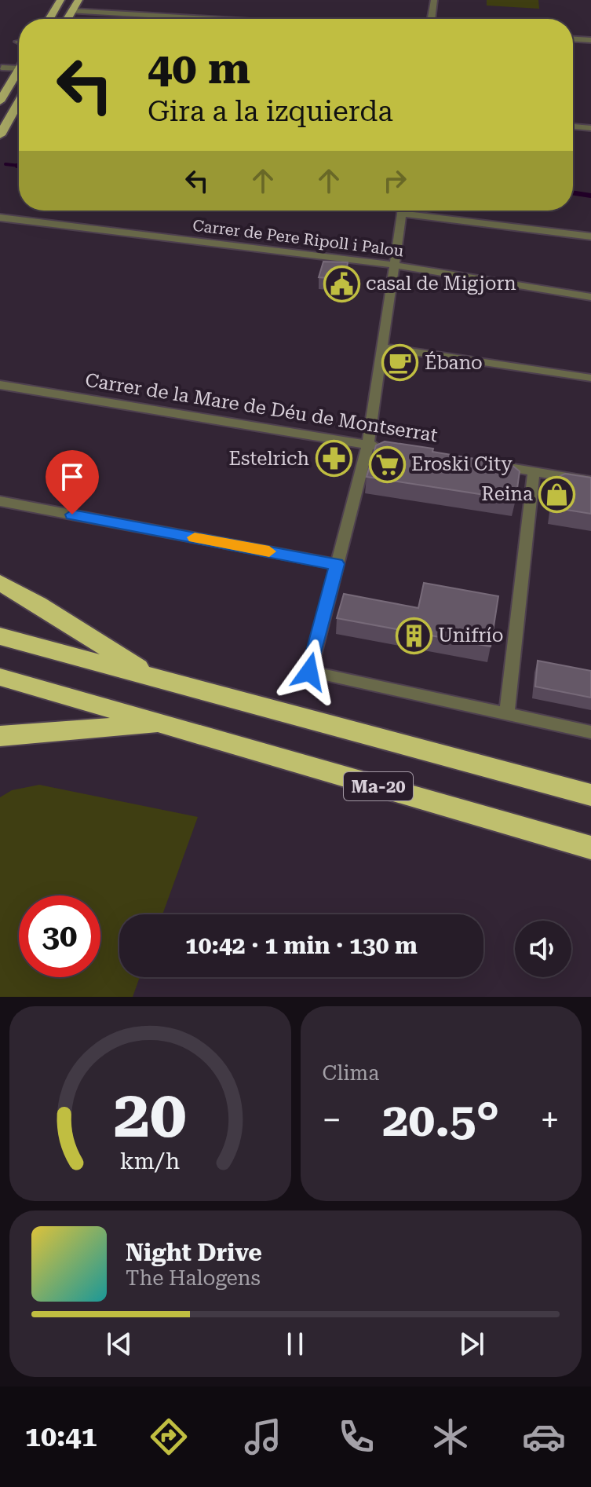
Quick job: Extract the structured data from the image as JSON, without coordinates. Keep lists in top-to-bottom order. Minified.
{"streets":{"highway":["Ma-20"],"street":["Carrer de Pere Ripoll i Palou","Carrer de la Mare de Déu de Montserrat"]},"places":{"public building":["casal de Migjorn"],"cafe":["Ébano"],"pharmacy":["Estelrich"],"supermarket":["Eroski City"],"shop":["Reina"],"building":["Unifrío"]},"page":{"turn":["40 m","Gira a la izquierda"],"limit":"30","trip":"10:42 · 1 min · 130 m","tile":"Clima","heat":["−","20.5°","+"],"song":["Night Drive","The Halogens"],"tabs":"10:41","gauge":["20","km/h"]}}
